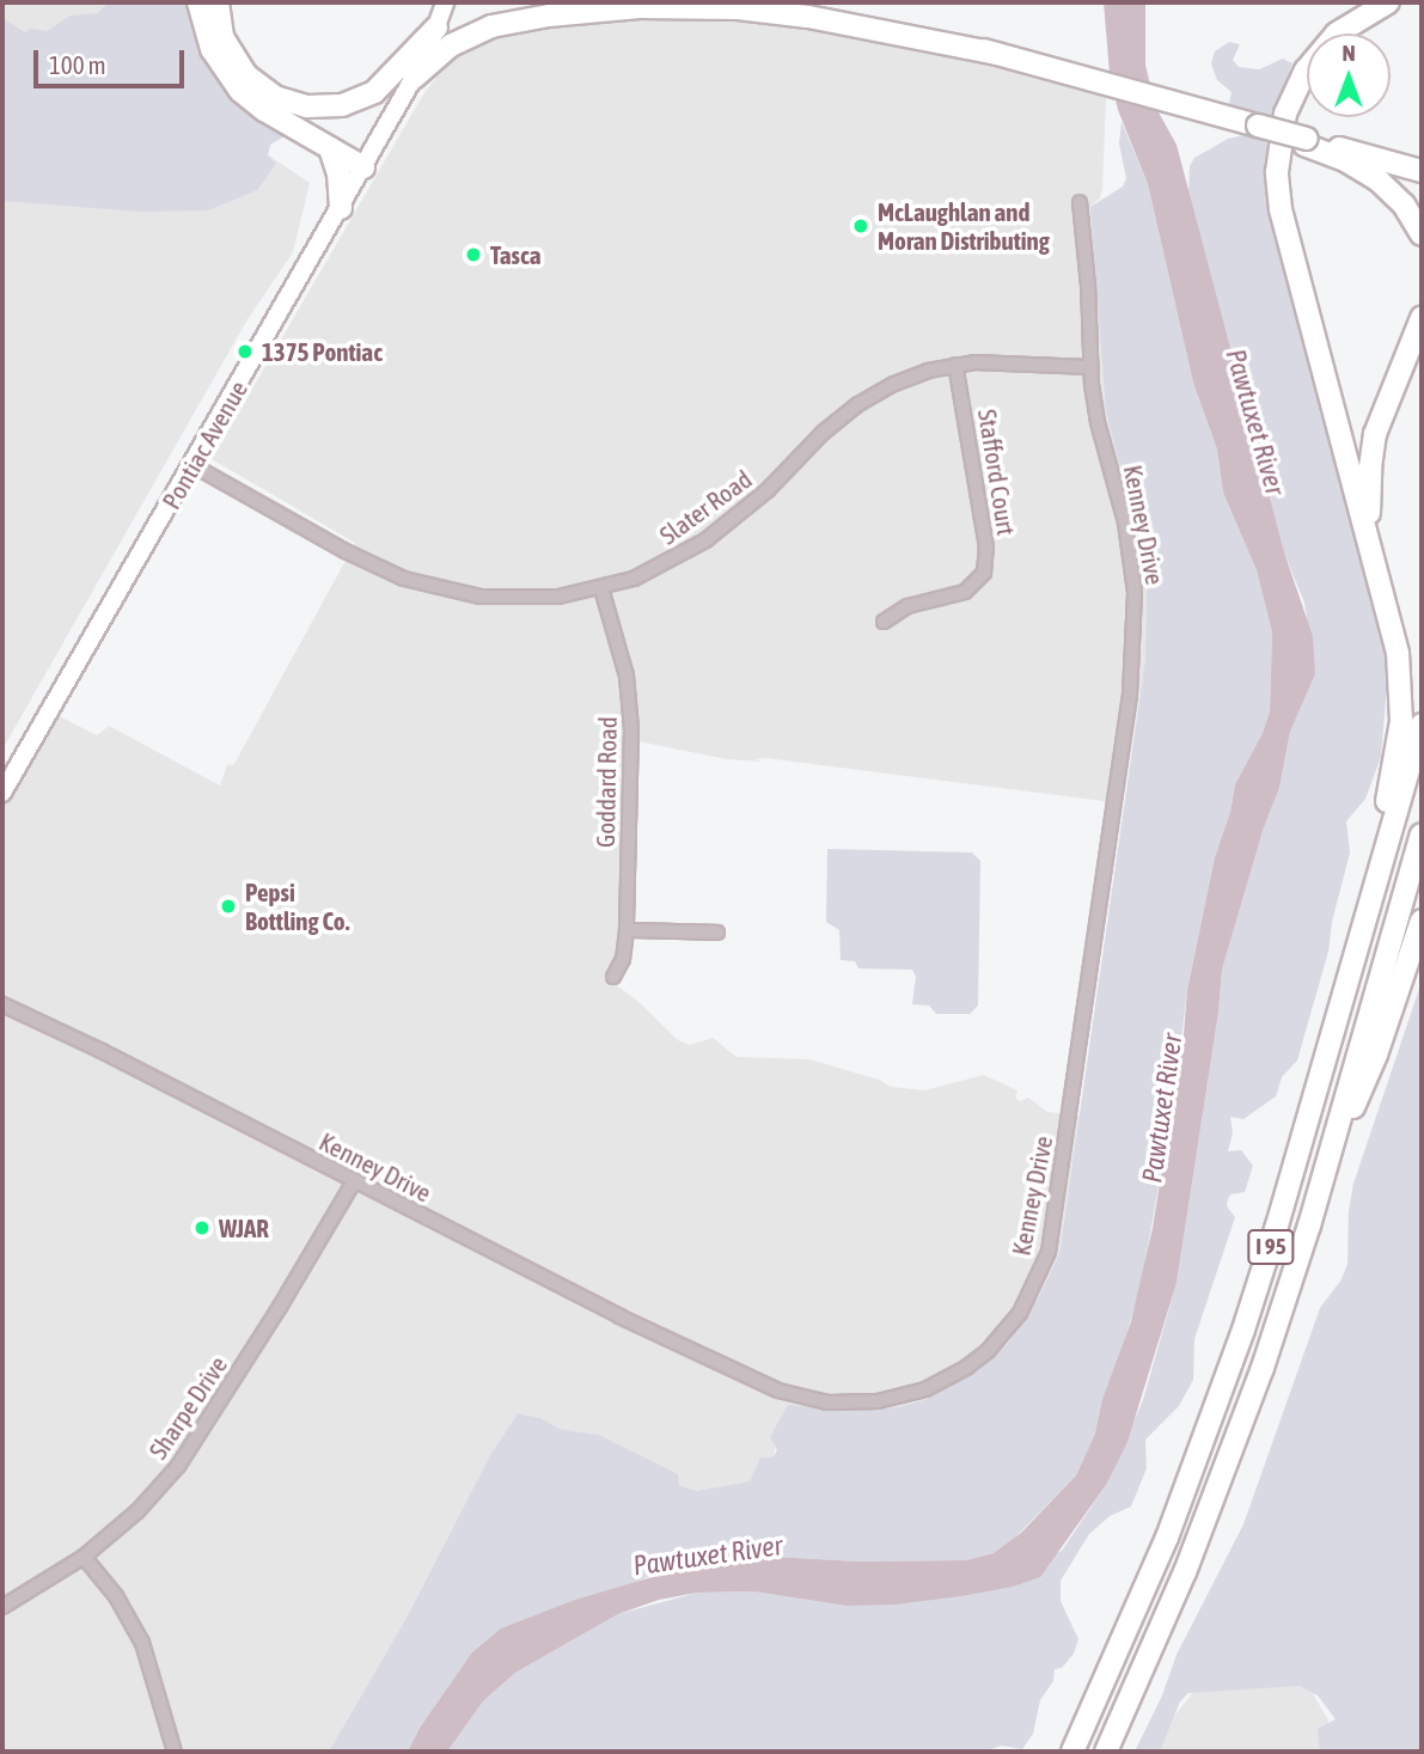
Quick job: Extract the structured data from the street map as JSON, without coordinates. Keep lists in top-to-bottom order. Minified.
{"streets":{"highway":["I 95"],"main road":["Pontiac Avenue"],"street":["Stafford Court","Slater Road","Kenney Drive","Goddard Road","Sharpe Drive"]},"crossings":[["Pontiac Avenue","Slater Road"],["Stafford Court","Slater Road"],["Slater Road","Kenney Drive"],["Slater Road","Goddard Road"],["Kenney Drive","Sharpe Drive"]],"water":["Pawtuxet River"],"places":["McLaughlan and Moran Distributing","Tasca","1375 Pontiac","Pepsi Bottling Co.","WJAR"],"scale_bar":"100 m","north":"top"}
